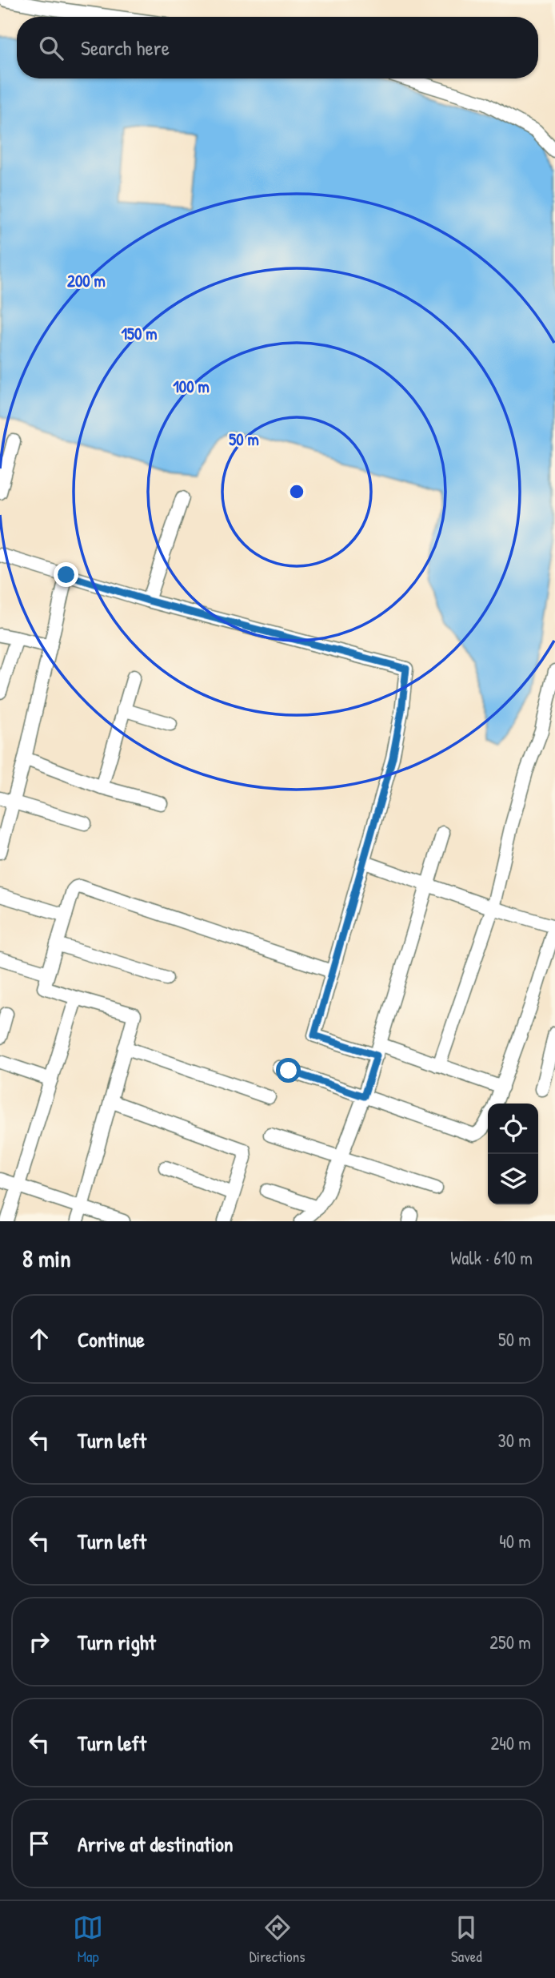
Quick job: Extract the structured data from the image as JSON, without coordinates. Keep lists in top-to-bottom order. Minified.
{"page":{"search":"Search here","heading":["8 min","Walk · 610 m"],"list":[["Continue","50 m"],["Turn left","30 m"],["Turn left","40 m"],["Turn right","250 m"],["Turn left","240 m"],"Arrive at destination"],"nav":["Map","Directions","Saved"]},"rings":["200 m","150 m","100 m","50 m"]}
